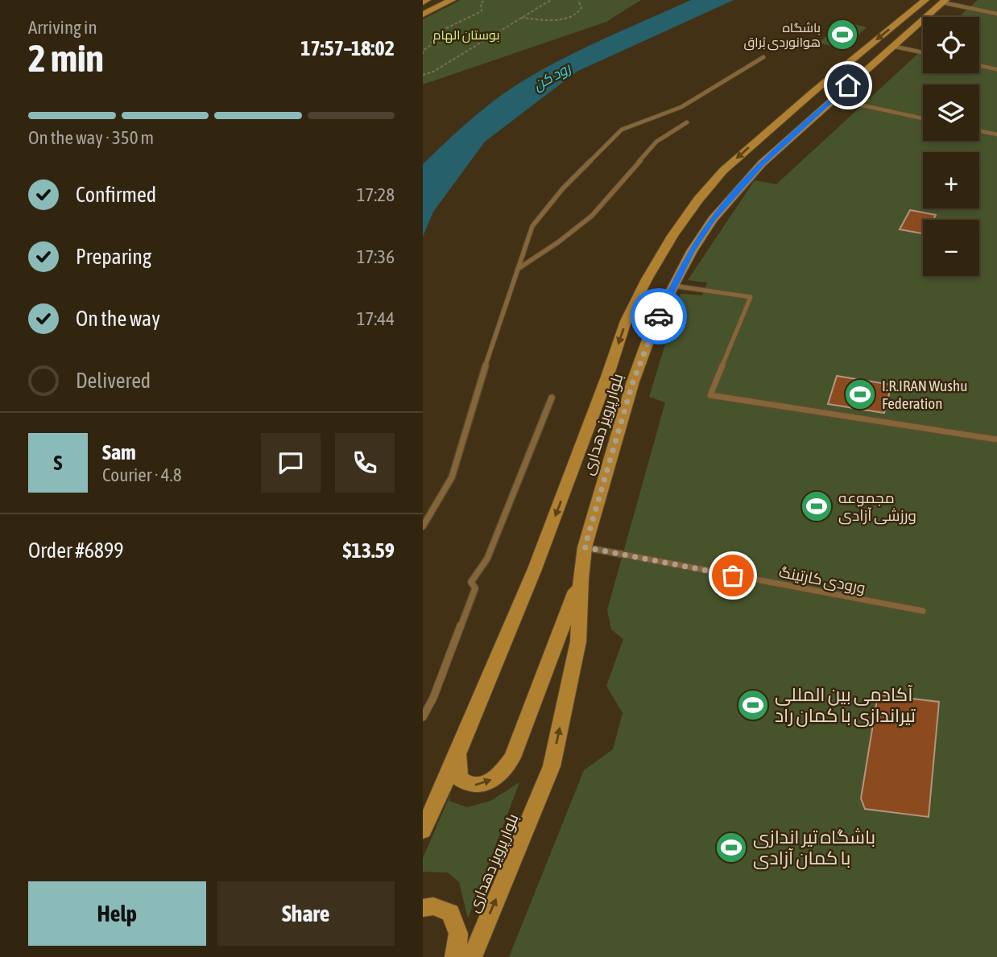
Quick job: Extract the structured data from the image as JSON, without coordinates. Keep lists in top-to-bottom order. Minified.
{"streets":{"main road":["بلوار پرویز دهداری"],"lane":["ورودی کارتینگ"]},"crossings":[["بلوار پرویز دهداری","ورودی کارتینگ"]],"water":["رود کن"],"parks":["بوستان الهام"],"places":{"sports":["باشگاه هوانوردی بُراق","I.R.IRAN Wushu Federation","مجموعه ورزشی آزادی","آکادمی بین المللی تیراندازی با کمان راد","باشگاه تیر اندازی با کمان آزادی"]},"page":{"heading":["2 min","Arriving in","17:57–18:02"],"panel":["Sam","Courier · 4.8","Order #6899","$13.59"],"map_buttons":["+","−"],"bar":"On the way · 350 m","list":[["Confirmed","17:28"],["Preparing","17:36"],["On the way","17:44"],"Delivered"],"round":"S","buttons":["Help","Share"]}}
